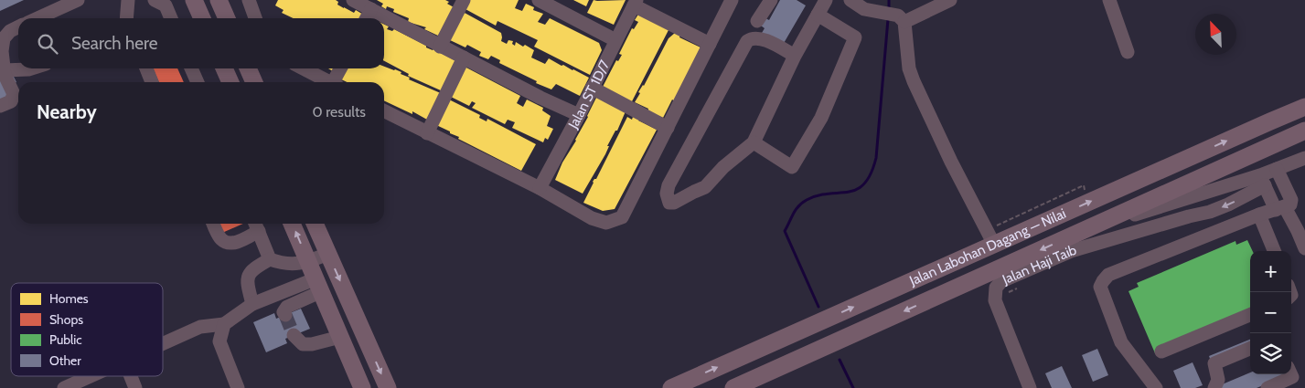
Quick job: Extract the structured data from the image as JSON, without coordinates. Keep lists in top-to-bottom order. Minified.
{"streets":{"main road":["Jalan Labohan Dagang ‒ Nilai"],"street":["Jalan ST 1D/7","Jalan Haji Taib"]},"legend":["Homes","Shops","Public","Other"],"north":"top left","page":{"search":"Search here","heading":["Nearby","0 results"],"map_buttons":["+","−"]}}
